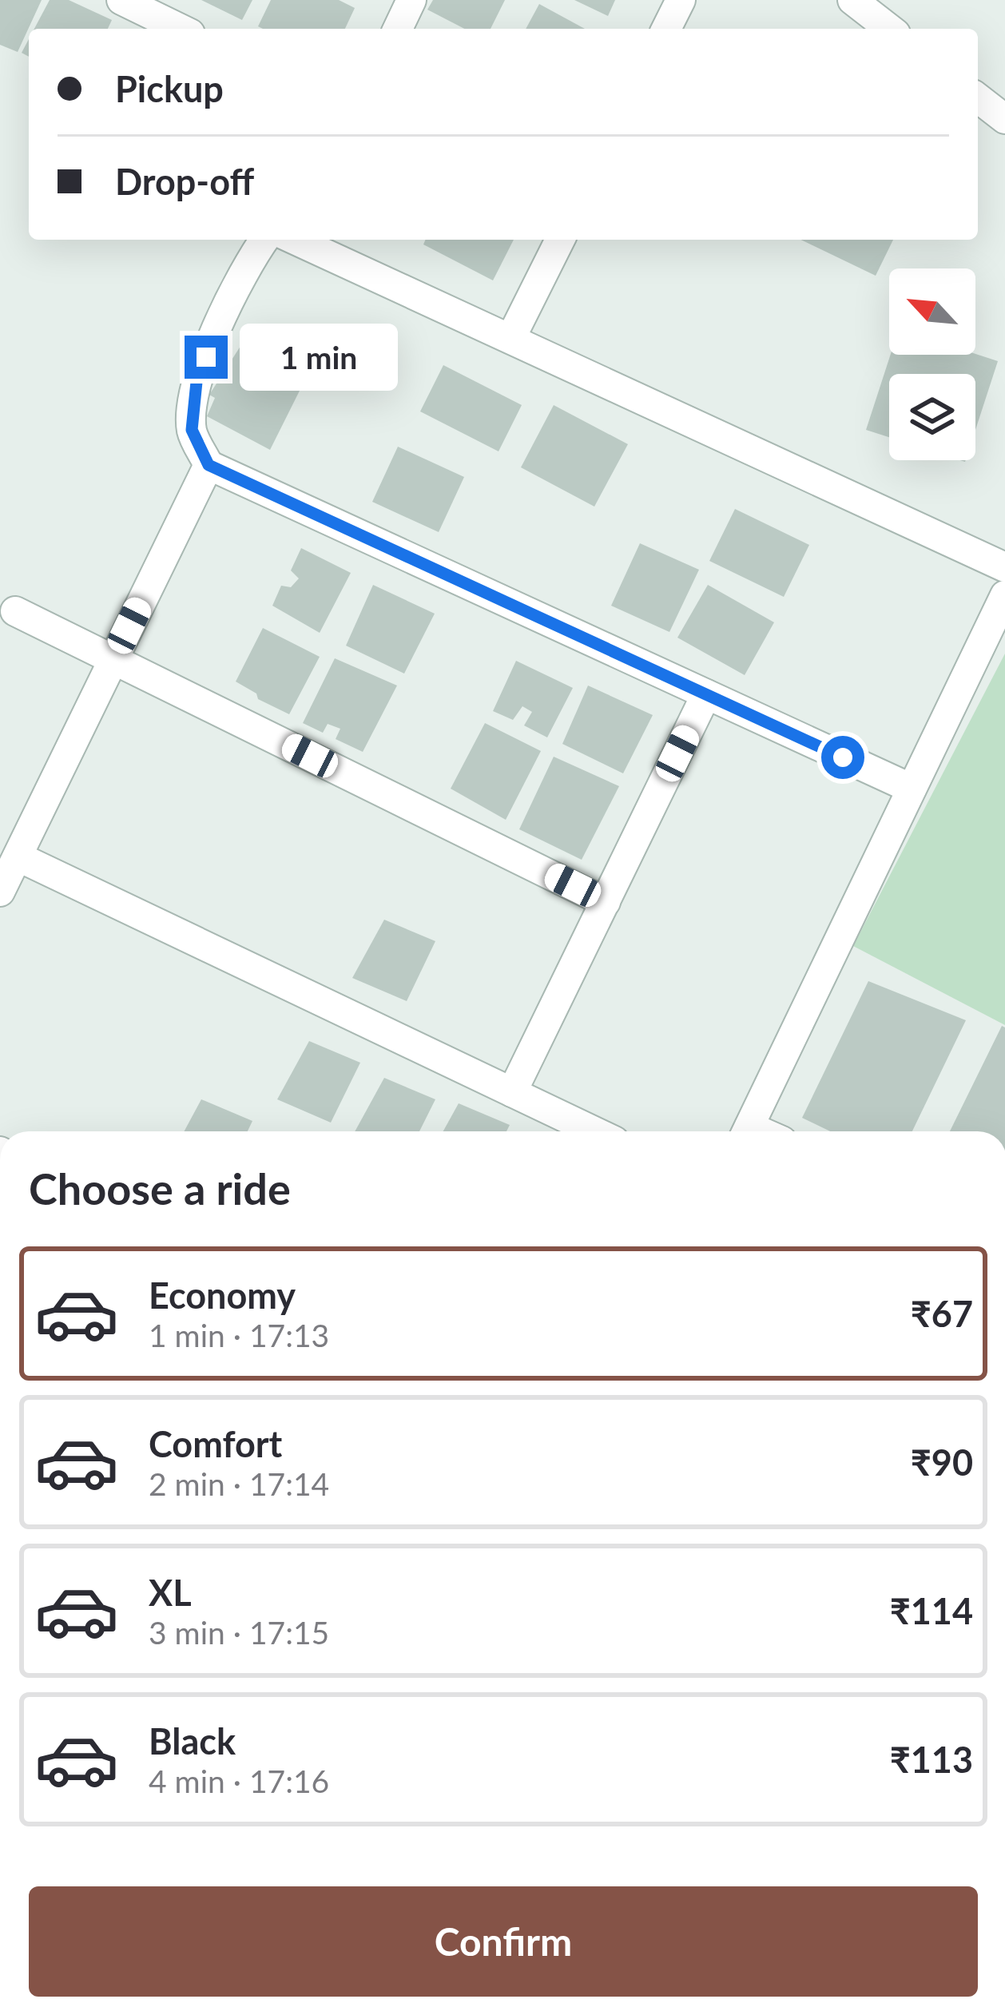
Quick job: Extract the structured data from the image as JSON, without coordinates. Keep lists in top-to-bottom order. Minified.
{"north":"top left","page":{"banner":["Pickup","Drop-off"],"bubble":"1 min","heading":"Choose a ride","list":[{"name":"Economy","note":"1 min · 17:13","value":"₹67"},{"name":"Comfort","note":"2 min · 17:14","value":"₹90"},{"name":"XL","note":"3 min · 17:15","value":"₹114"},{"name":"Black","note":"4 min · 17:16","value":"₹113"}],"buttons":"Confirm"}}
